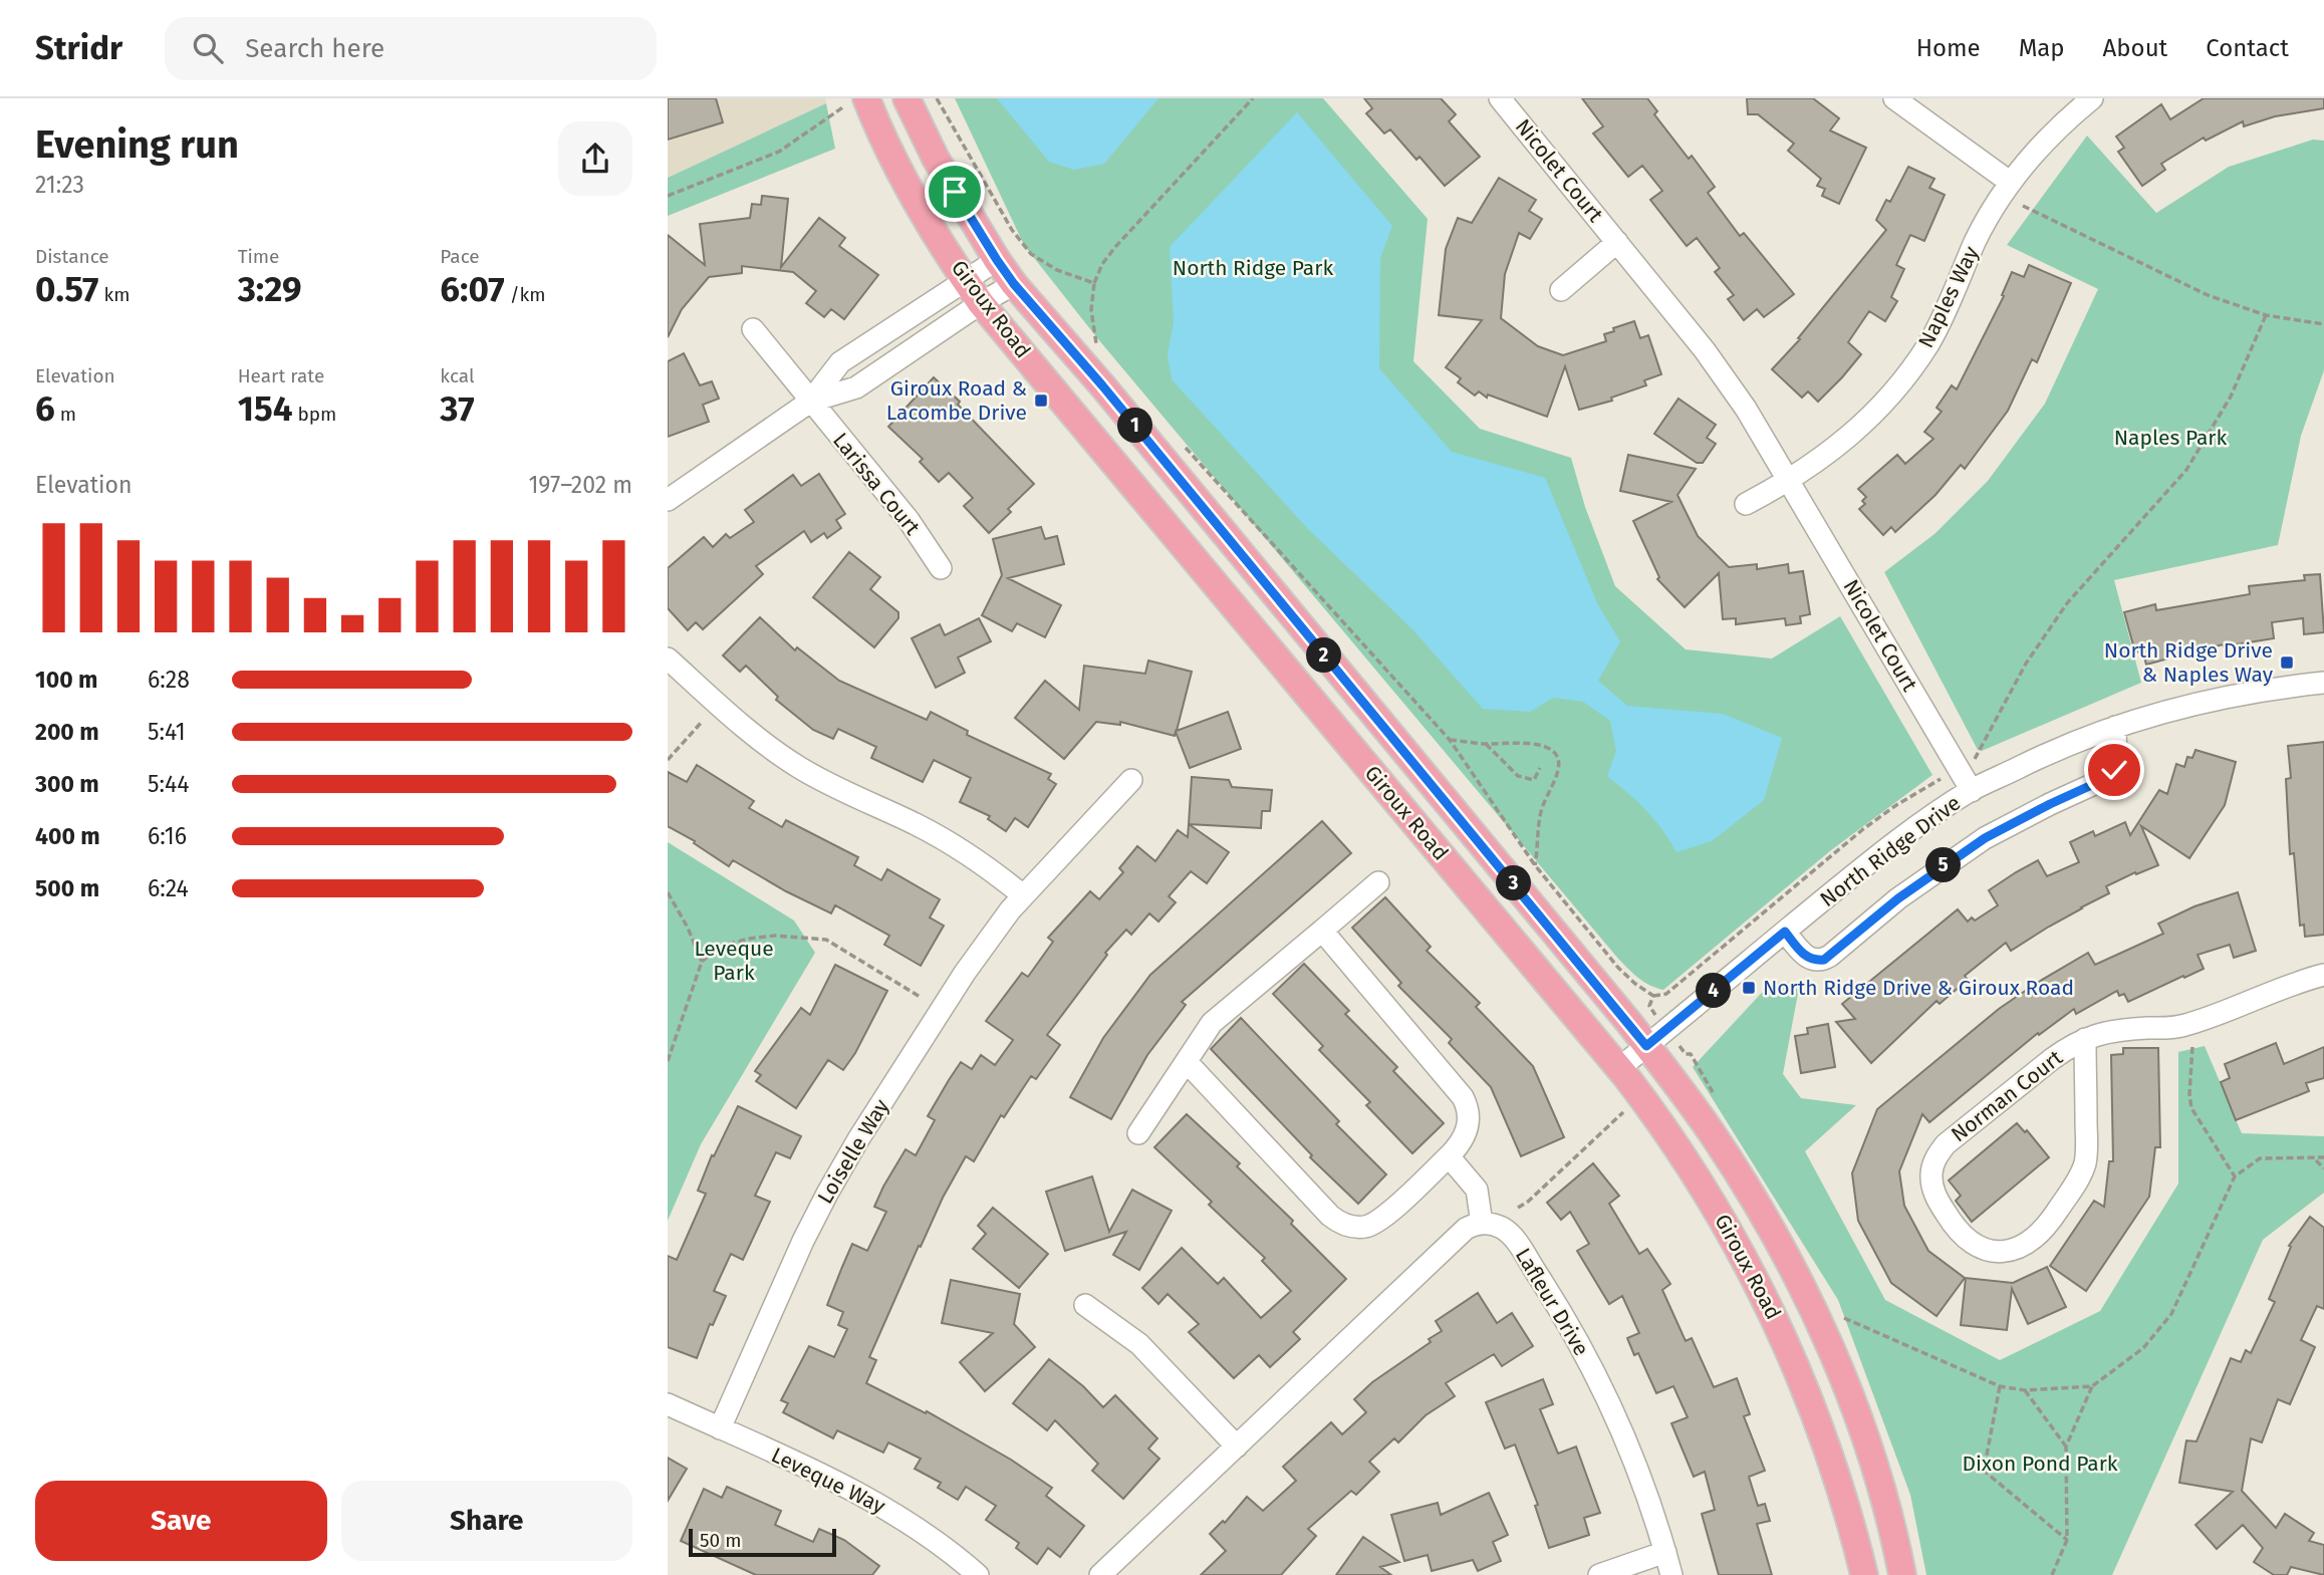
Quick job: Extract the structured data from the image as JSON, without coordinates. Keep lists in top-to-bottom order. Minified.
{"streets":{"main road":["Giroux Road"],"street":["Nicolet Court","Naples Way","Larissa Court","North Ridge Drive","Norman Court","Loiselle Way","Lafleur Drive","Leveque Way"]},"crossings":[["Nicolet Court","Naples Way"],["Nicolet Court","North Ridge Drive"],["Giroux Road","North Ridge Drive"],["Loiselle Way","Leveque Way"]],"parks":["North Ridge Park","Naples Park","Leveque Park","Dixon Pond Park"],"places":{"transit":["Giroux Road & Lacombe Drive","North Ridge Drive & Naples Way","North Ridge Drive & Giroux Road"]},"scale_bar":"50 m","page":{"header":"Stridr","search":"Search here","nav":["Home","Map","About","Contact"],"heading":["Evening run","21:23"],"stats":[["Distance","0.57 km"],["Time","3:29"],["Pace","6:07 /km"],["Elevation","6 m"],["Heart rate","154 bpm"],["kcal","37"]],"pins":["1","2","5","3","4"],"chart":["Elevation","197–202 m"],"list":[{"name":"100 m","note":"6:28"},{"name":"200 m","note":"5:41"},{"name":"300 m","note":"5:44"},{"name":"400 m","note":"6:16"},{"name":"500 m","note":"6:24"}],"buttons":["Save","Share"],"scale":"50 m"}}
